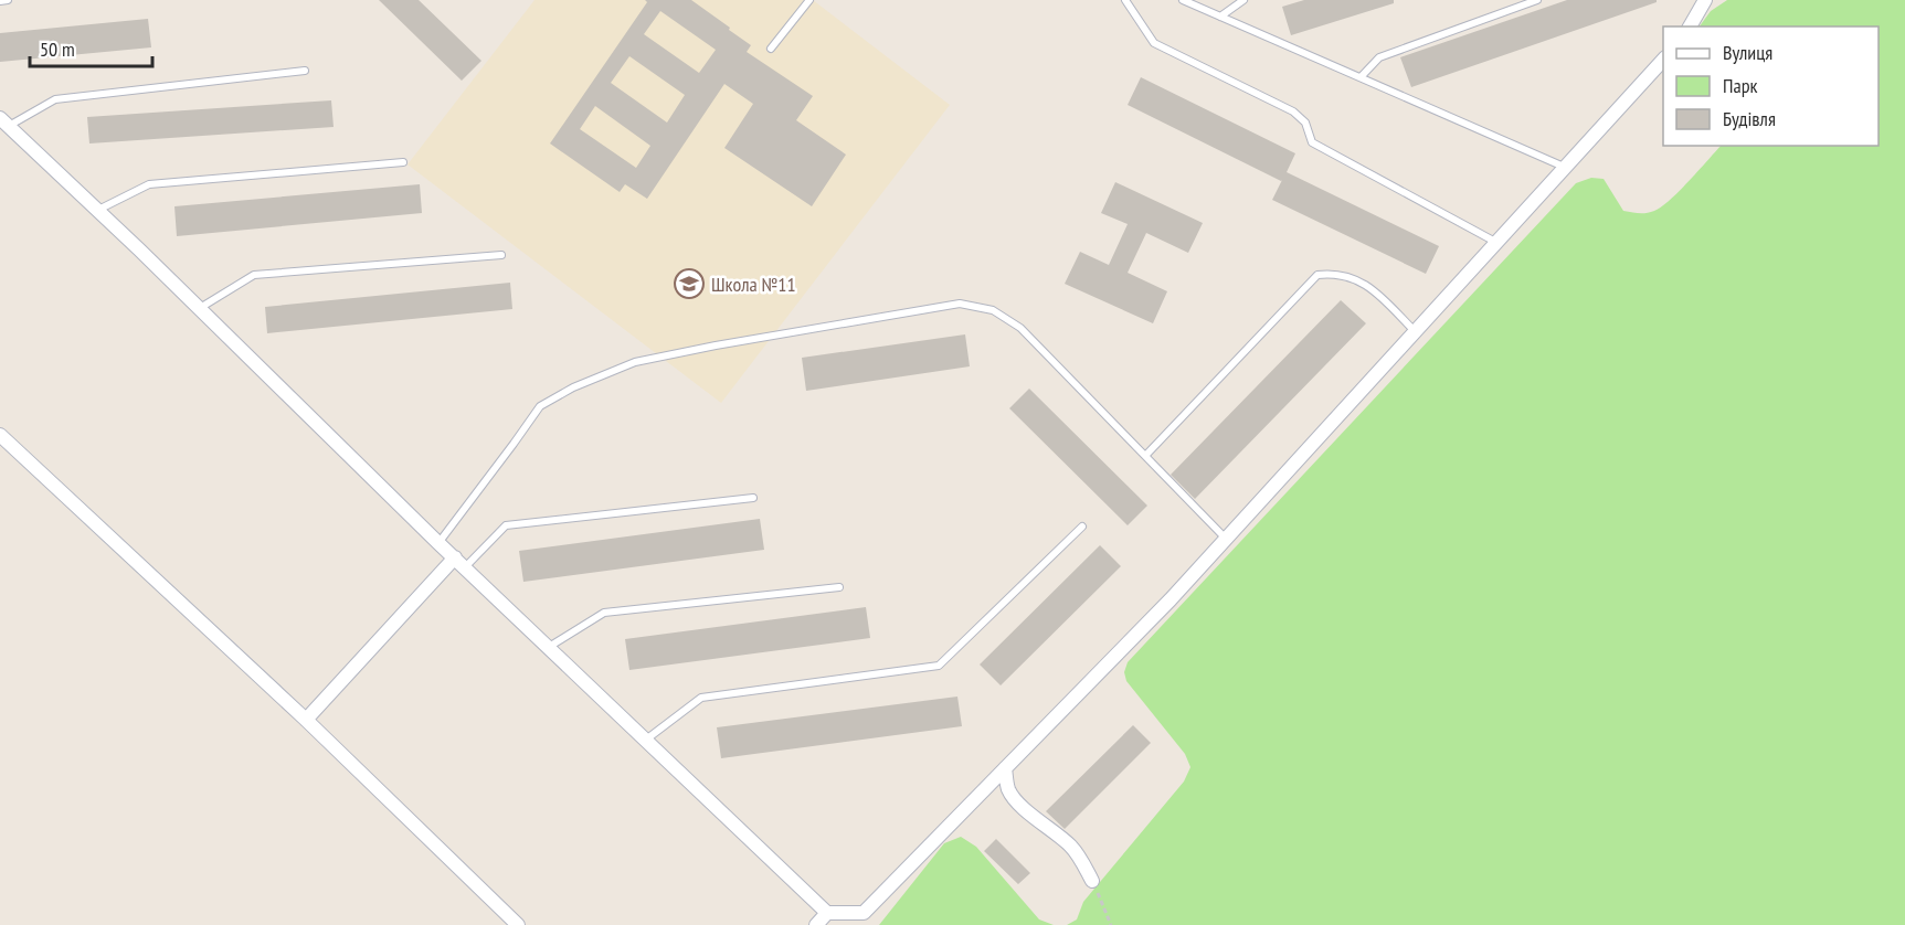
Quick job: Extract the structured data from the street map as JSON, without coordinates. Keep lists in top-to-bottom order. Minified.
{"places":{"school or university":["Школа №11"]},"legend":["Вулиця","Парк","Будівля"],"scale_bar":"50 m"}
